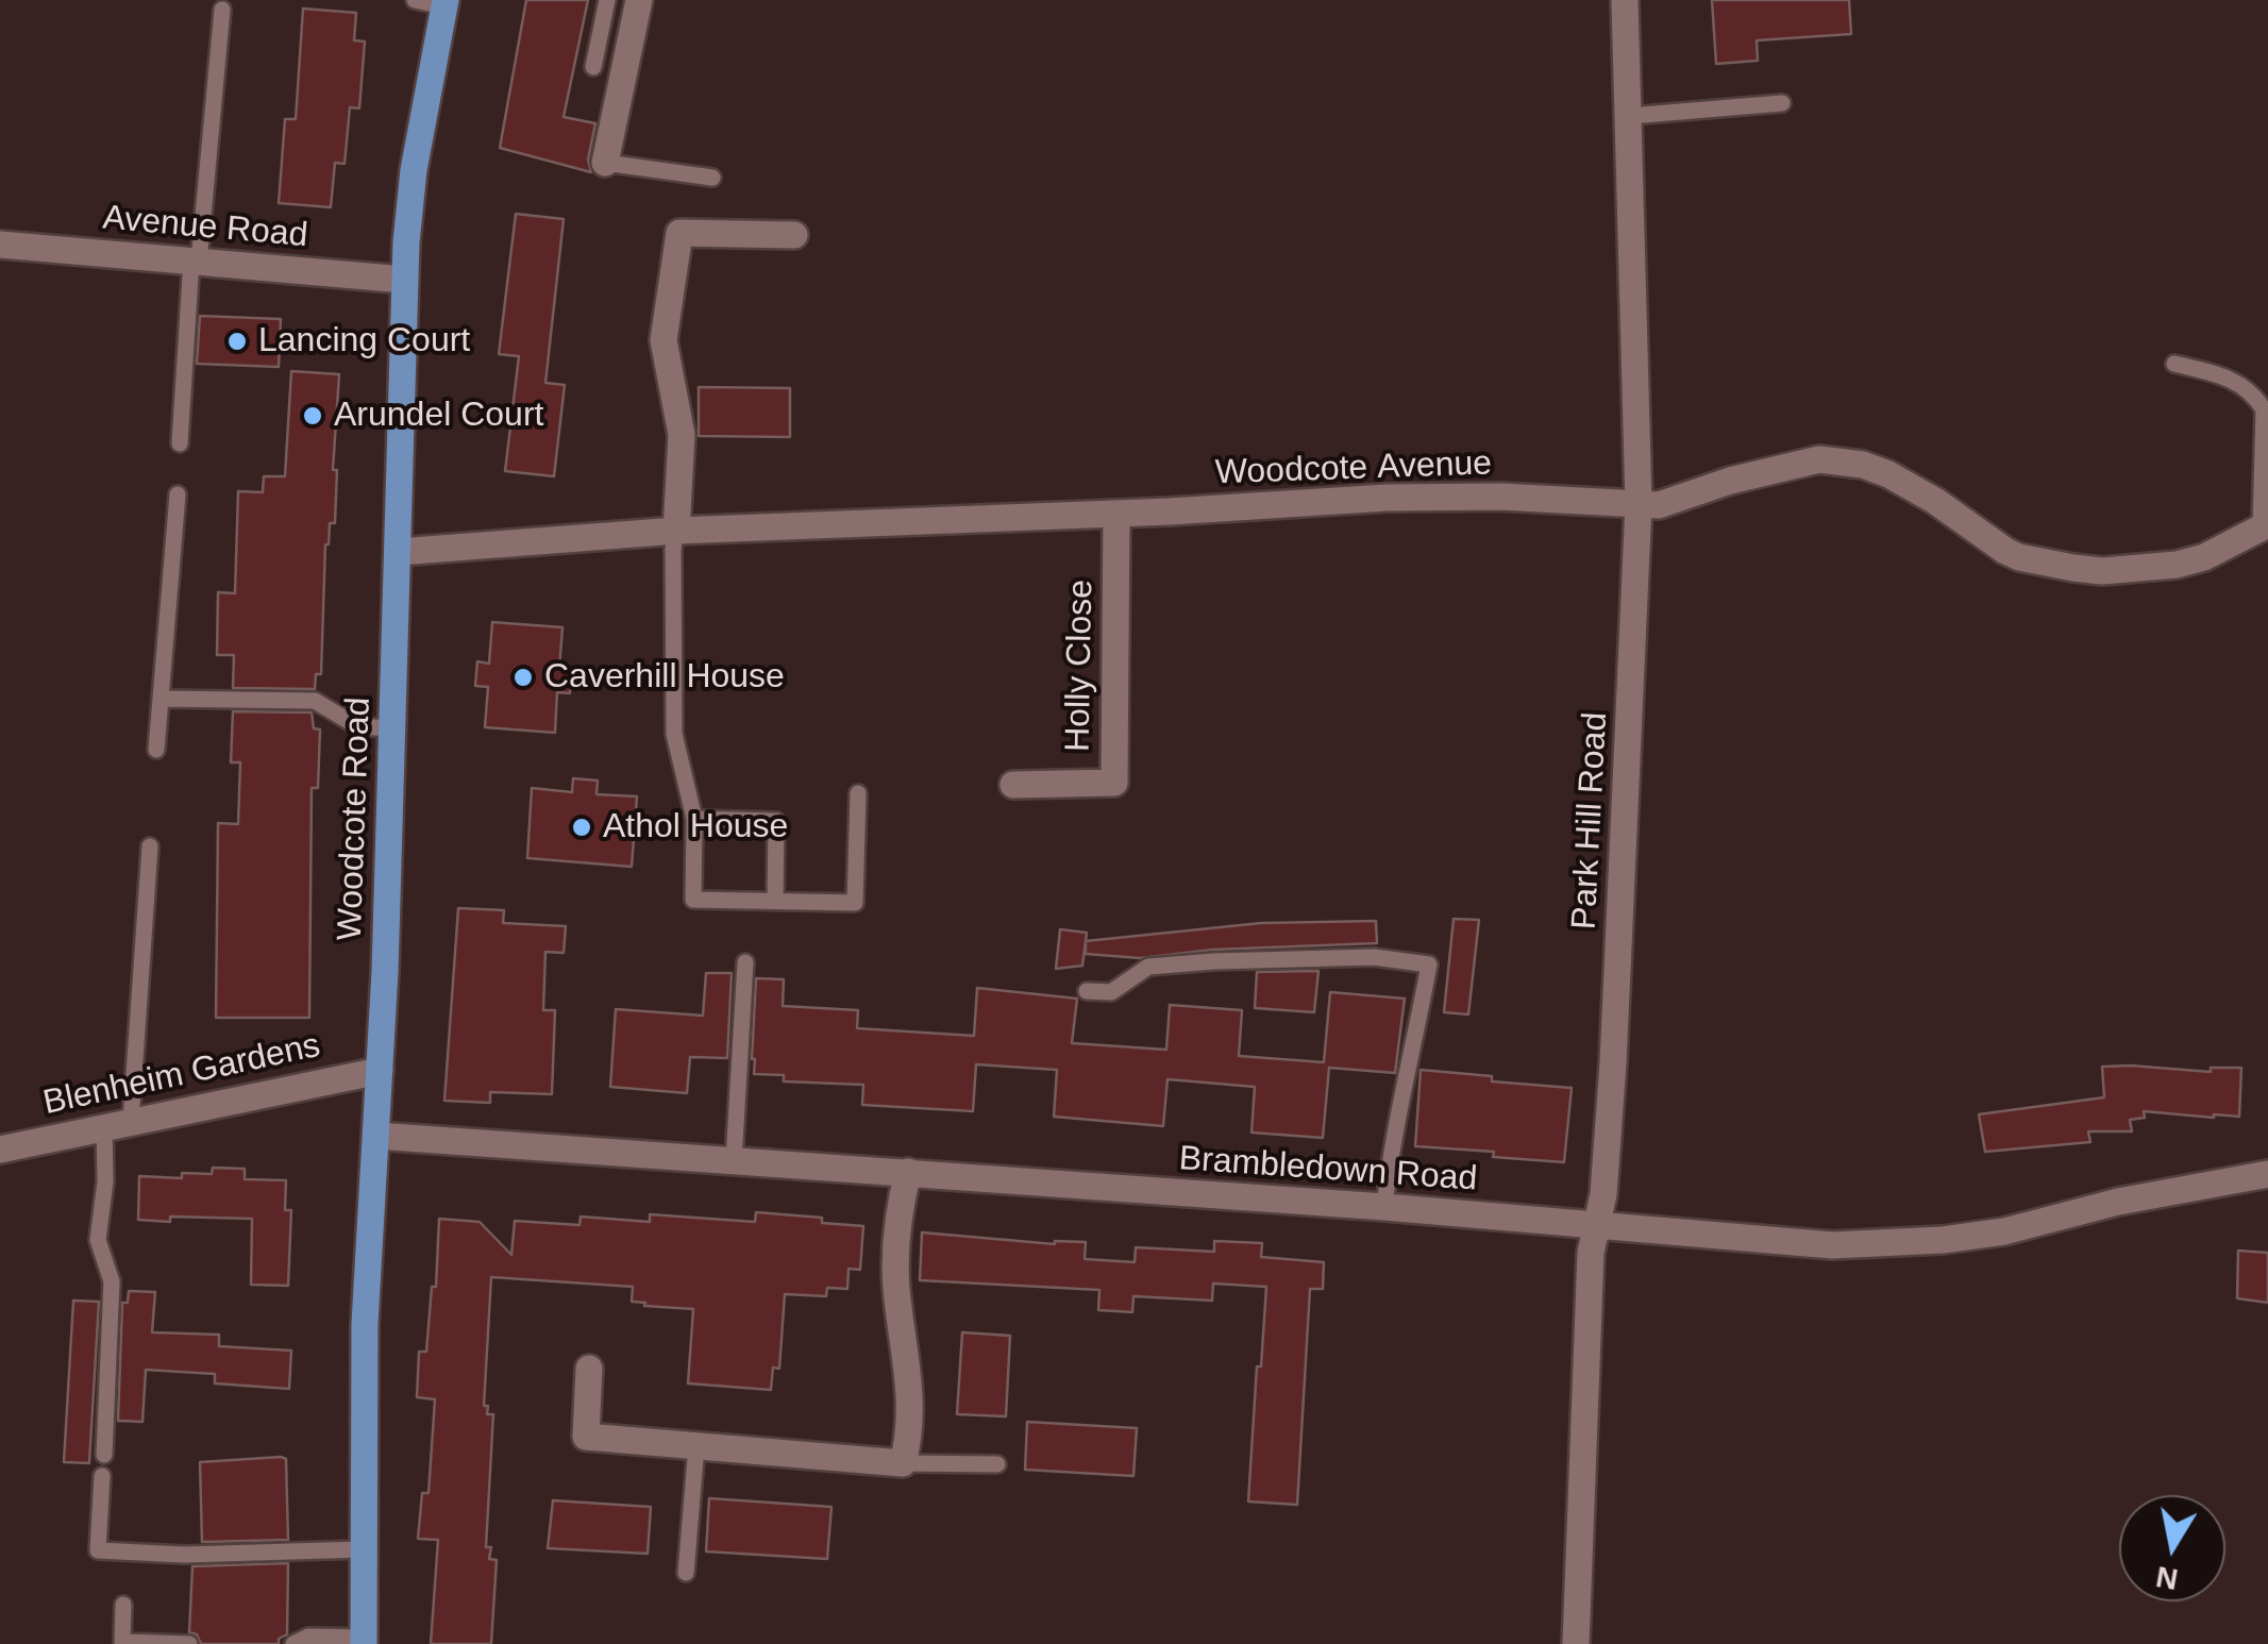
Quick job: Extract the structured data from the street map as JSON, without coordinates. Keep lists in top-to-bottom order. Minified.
{"streets":{"main road":["Woodcote Road"],"street":["Avenue Road","Woodcote Avenue","Holly Close","Park Hill Road","Blenheim Gardens","Brambledown Road"]},"crossings":[["Avenue Road","Woodcote Road"],["Woodcote Avenue","Holly Close"],["Woodcote Avenue","Woodcote Road"],["Woodcote Avenue","Park Hill Road"],["Woodcote Road","Blenheim Gardens"],["Woodcote Road","Brambledown Road"],["Park Hill Road","Brambledown Road"]],"places":["Lancing Court","Arundel Court","Caverhill House","Athol House"],"north":"bottom"}
